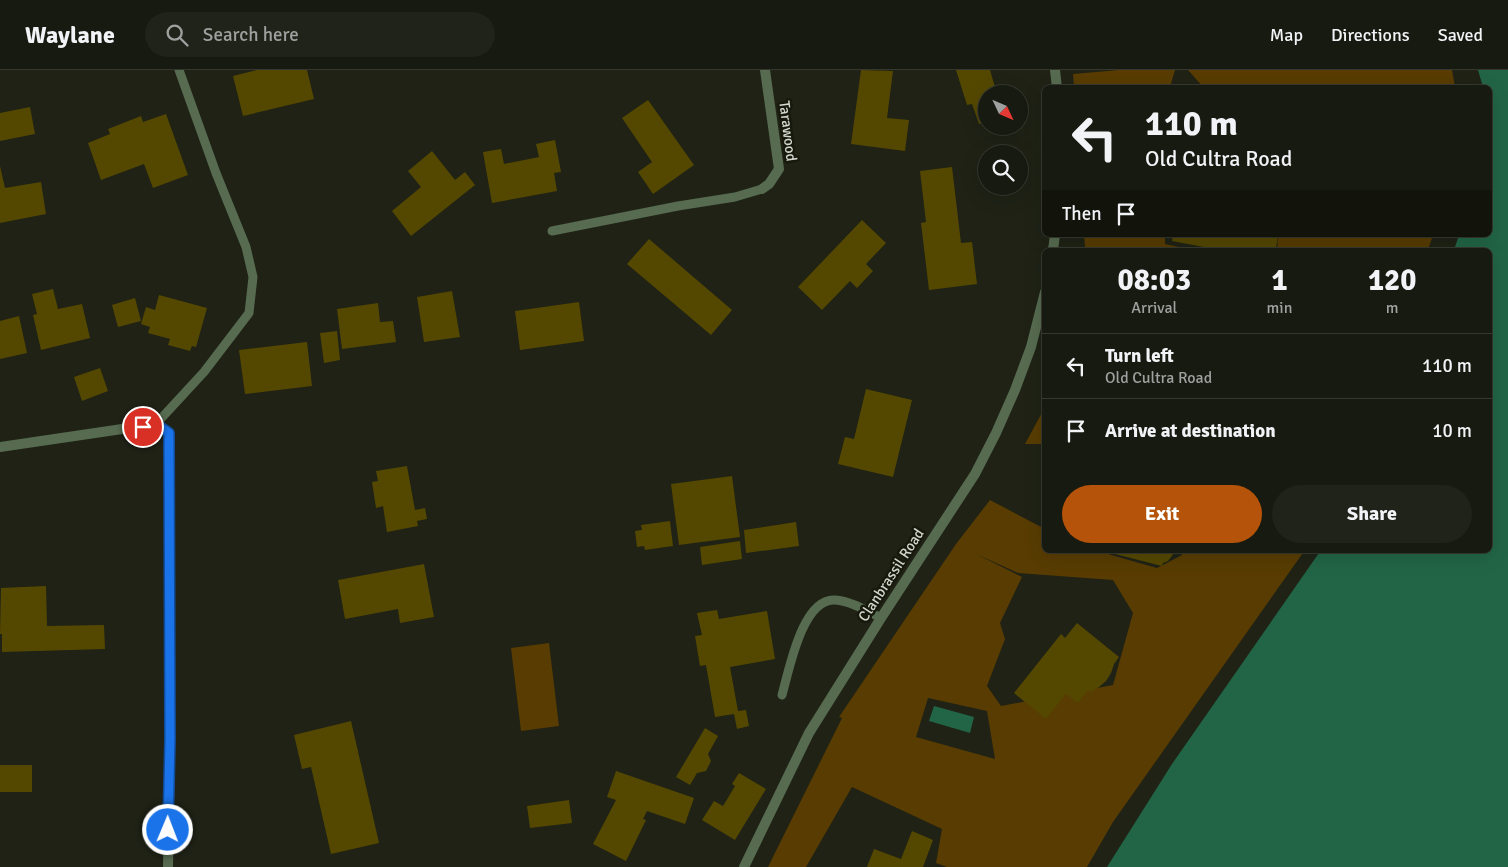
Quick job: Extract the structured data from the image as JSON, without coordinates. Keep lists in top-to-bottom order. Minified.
{"streets":{"street":["Tarawood","Clanbrassil Road"]},"north":"bottom right","page":{"header":"Waylane","search":"Search here","nav":["Map","Directions","Saved"],"turn":["110 m","Old Cultra Road"],"then":"Then","eta":["08:03","Arrival","1","min","120","m"],"list":[{"name":"Turn left","note":"Old Cultra Road","value":"110 m"},{"name":"Arrive at destination","value":"10 m"}],"buttons":["Exit","Share"]}}
